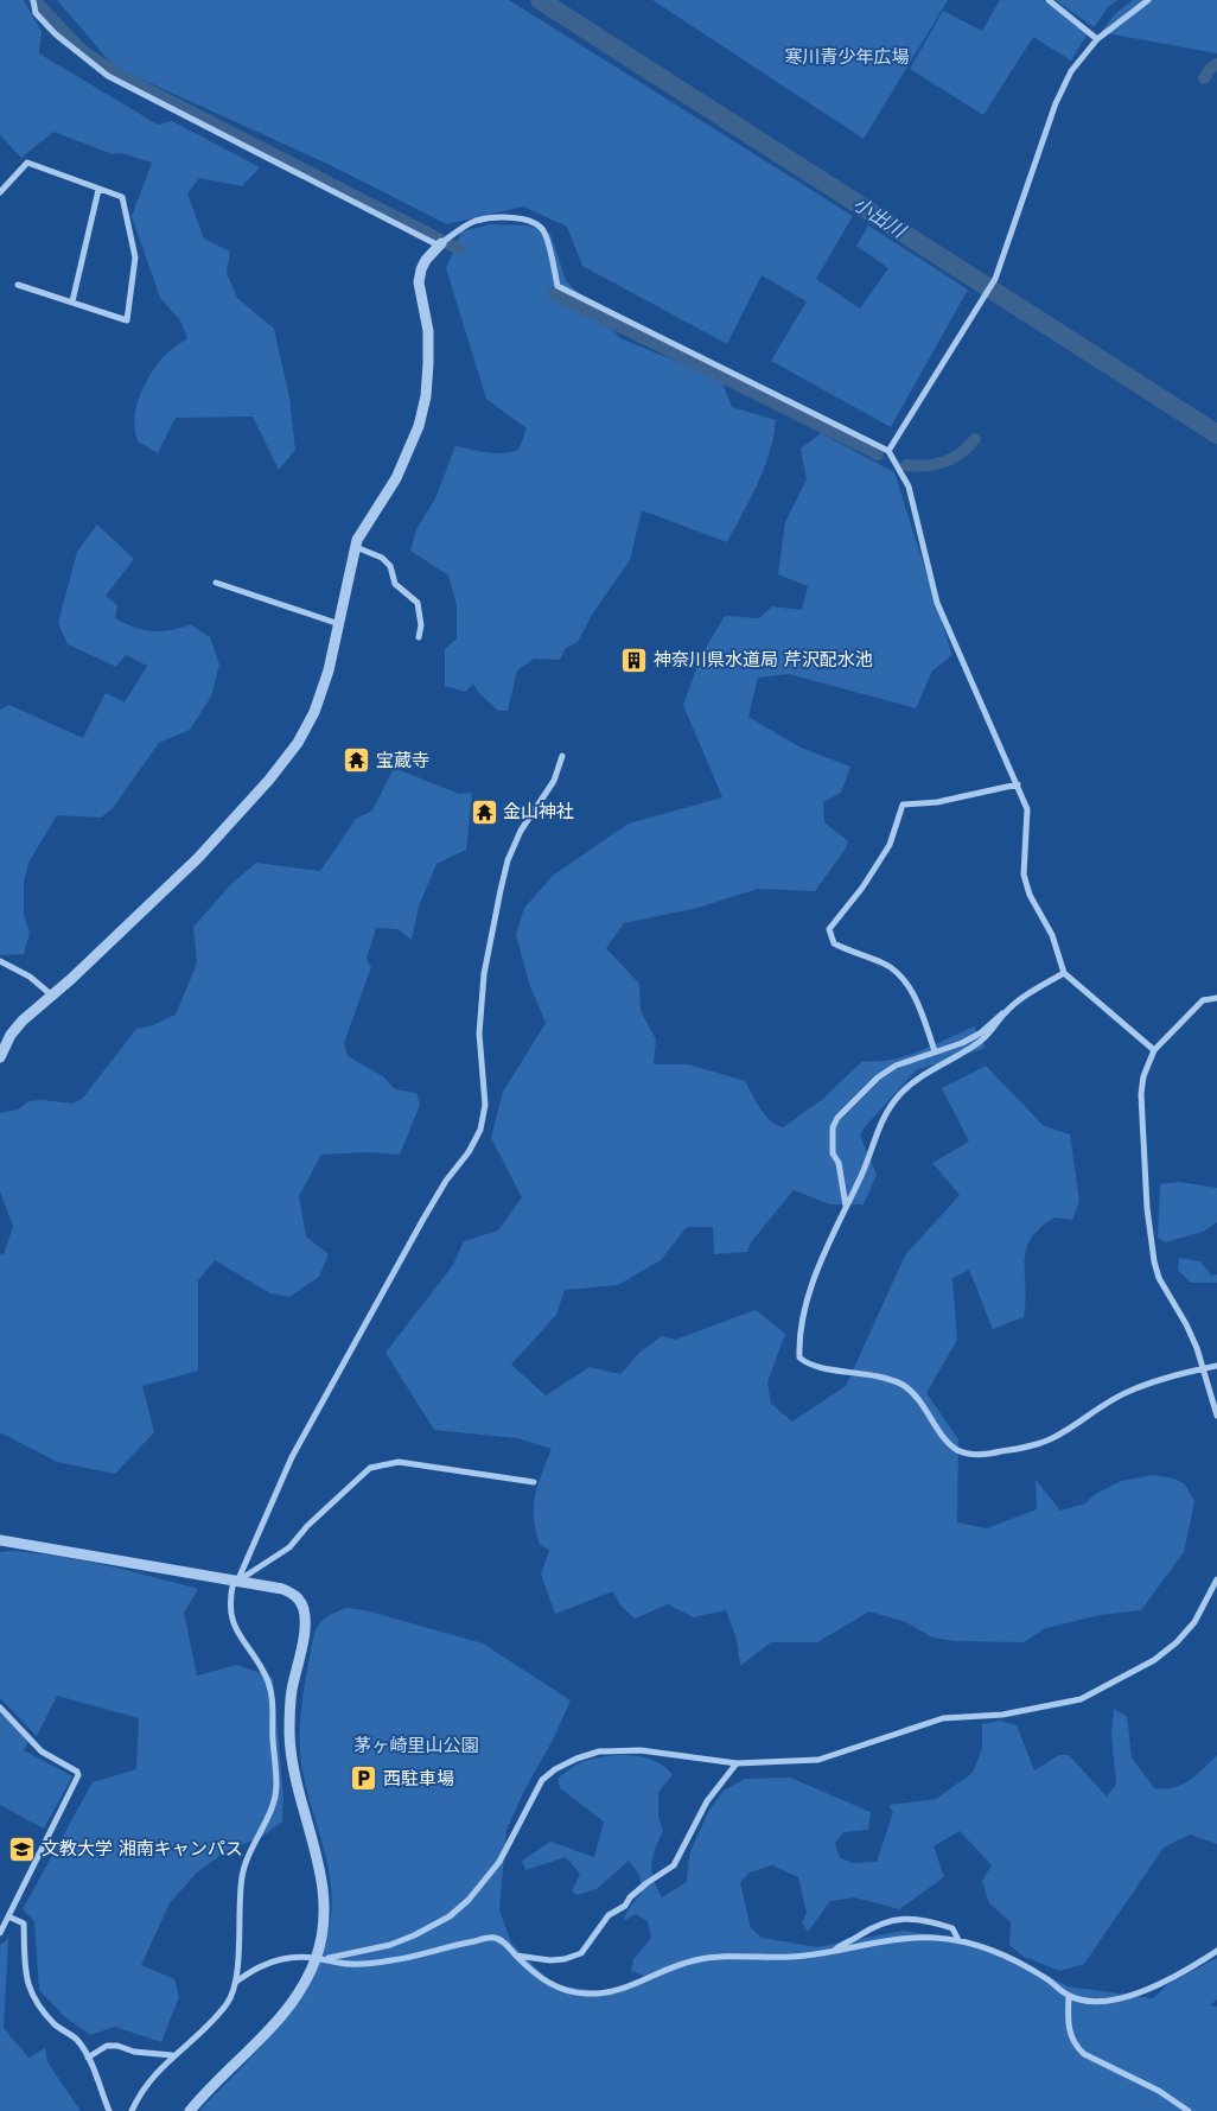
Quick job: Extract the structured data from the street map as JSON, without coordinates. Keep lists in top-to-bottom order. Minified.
{"water":["小出川"],"parks":["寒川青少年広場","茅ヶ崎里山公園"],"places":{"building":["神奈川県水道局 芹沢配水池"],"temple":["宝蔵寺","金山神社"],"parking":["西駐車場"],"school or university":["文教大学 湘南キャンパス"]}}
